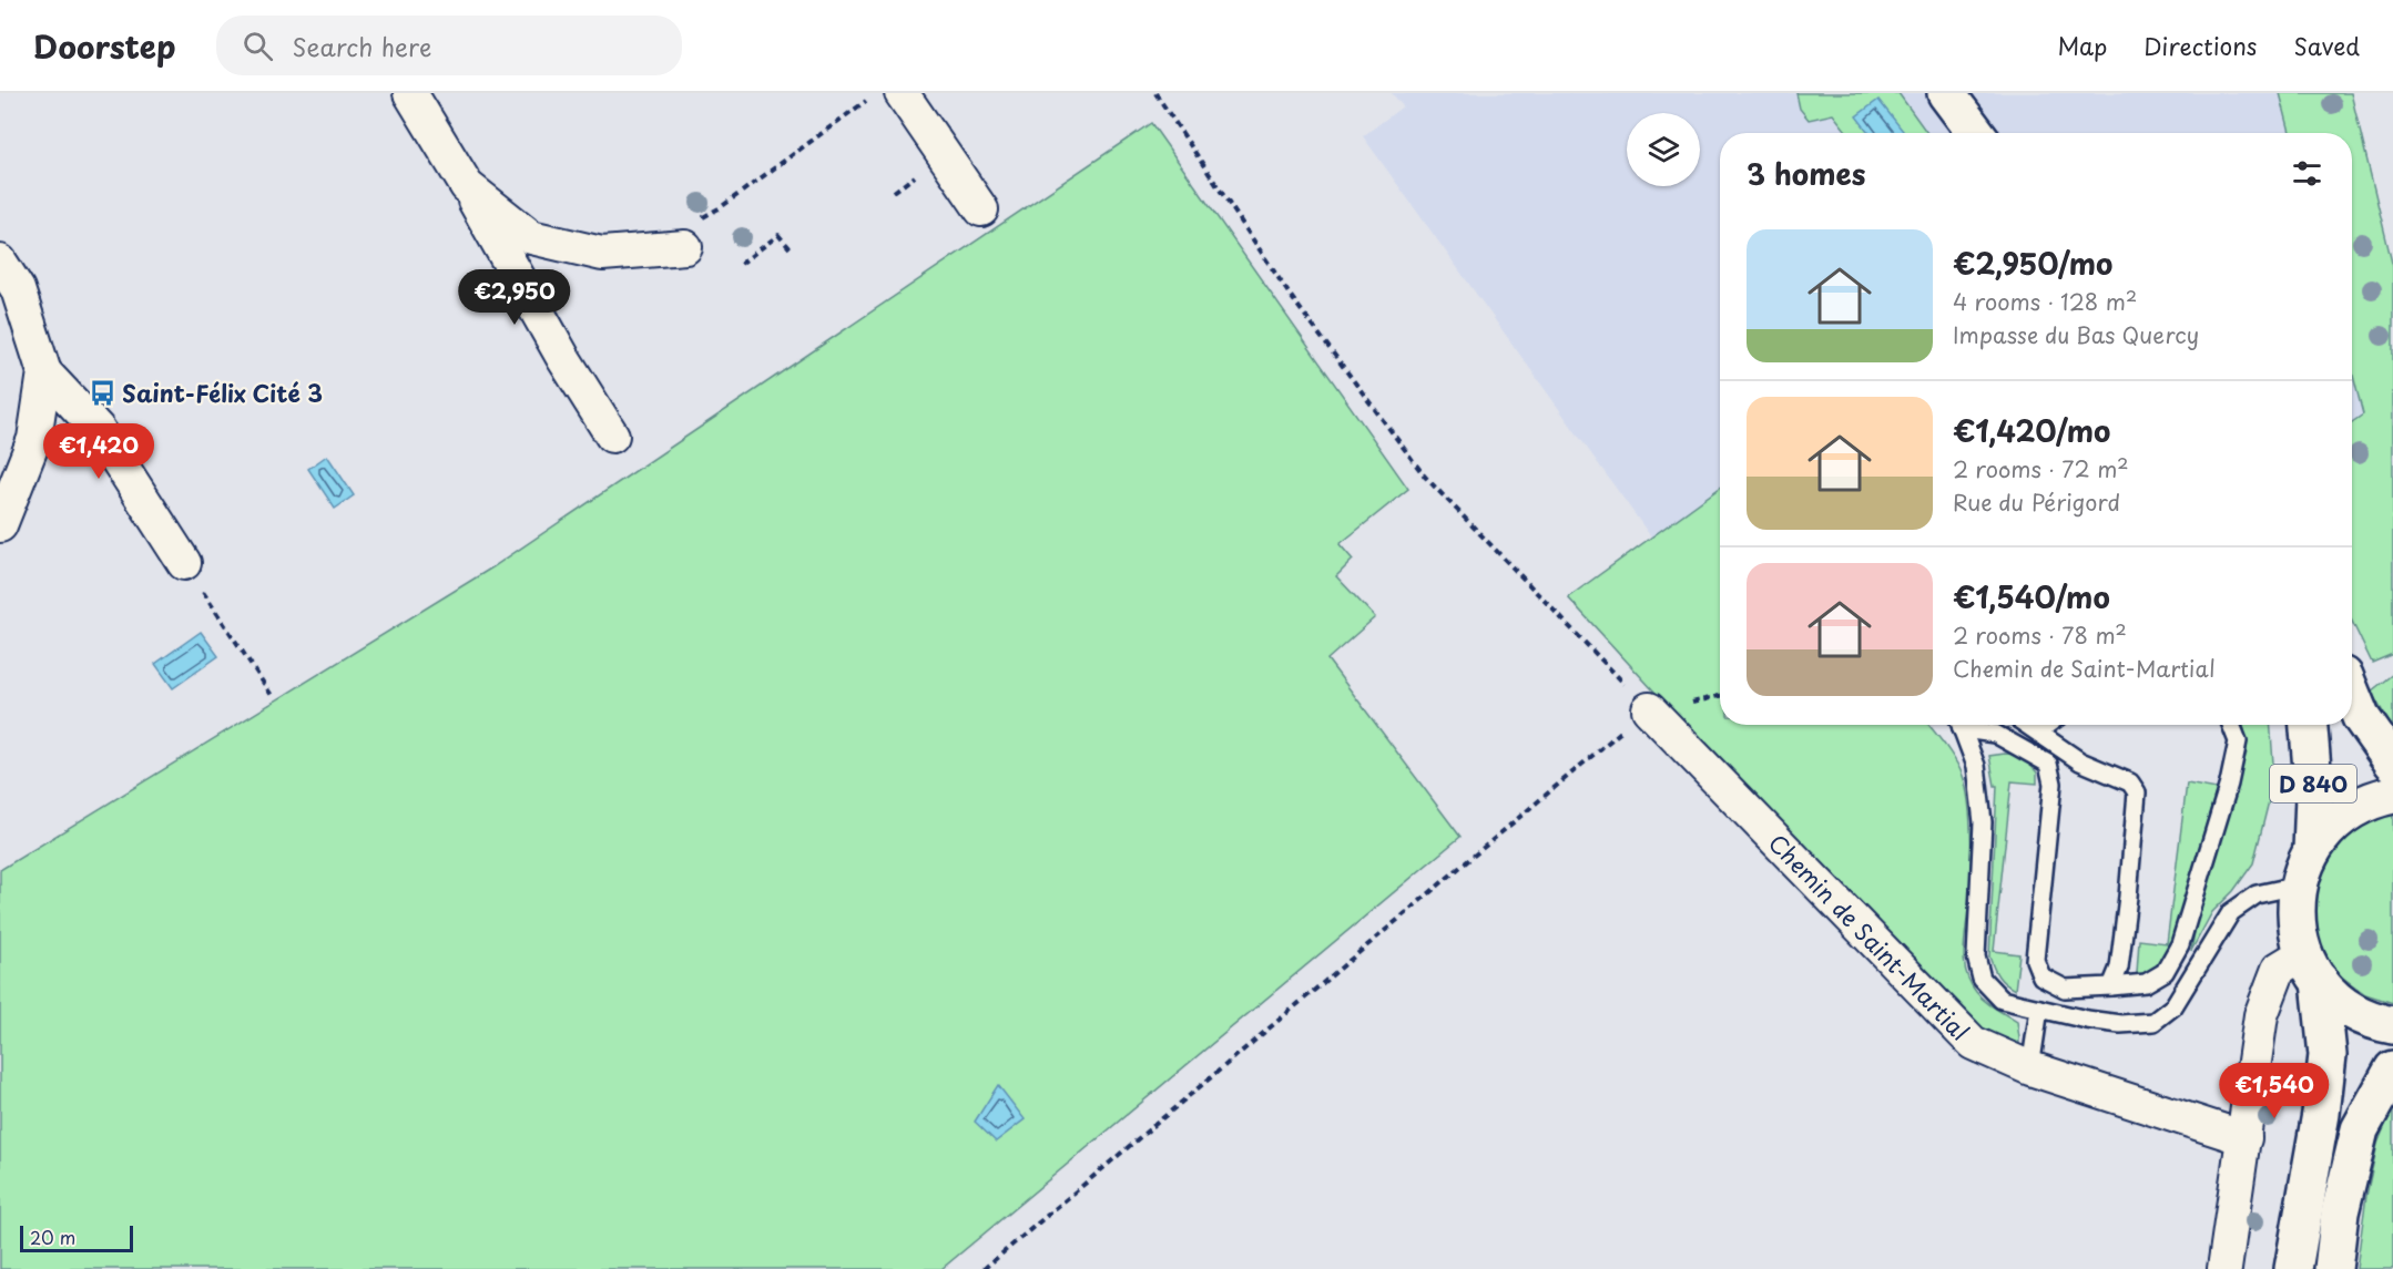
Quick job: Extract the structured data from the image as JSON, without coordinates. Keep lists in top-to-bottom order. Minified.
{"streets":{"main road":["D 840"],"street":["Chemin de Saint-Martial"]},"places":{"bus stop":["Saint-Félix Cité 3"]},"scale_bar":"20 m","page":{"header":"Doorstep","search":"Search here","nav":["Map","Directions","Saved"],"heading":"3 homes","list":[{"name":"€2,950/mo","note":"4 rooms · 128 m² · Impasse du Bas Quercy"},{"name":"€1,420/mo","note":"2 rooms · 72 m² · Rue du Périgord"},{"name":"€1,540/mo","note":"2 rooms · 78 m² · Chemin de Saint-Martial"}],"price":["€2,950","€1,420","€1,540"],"scale":"20 m"}}
